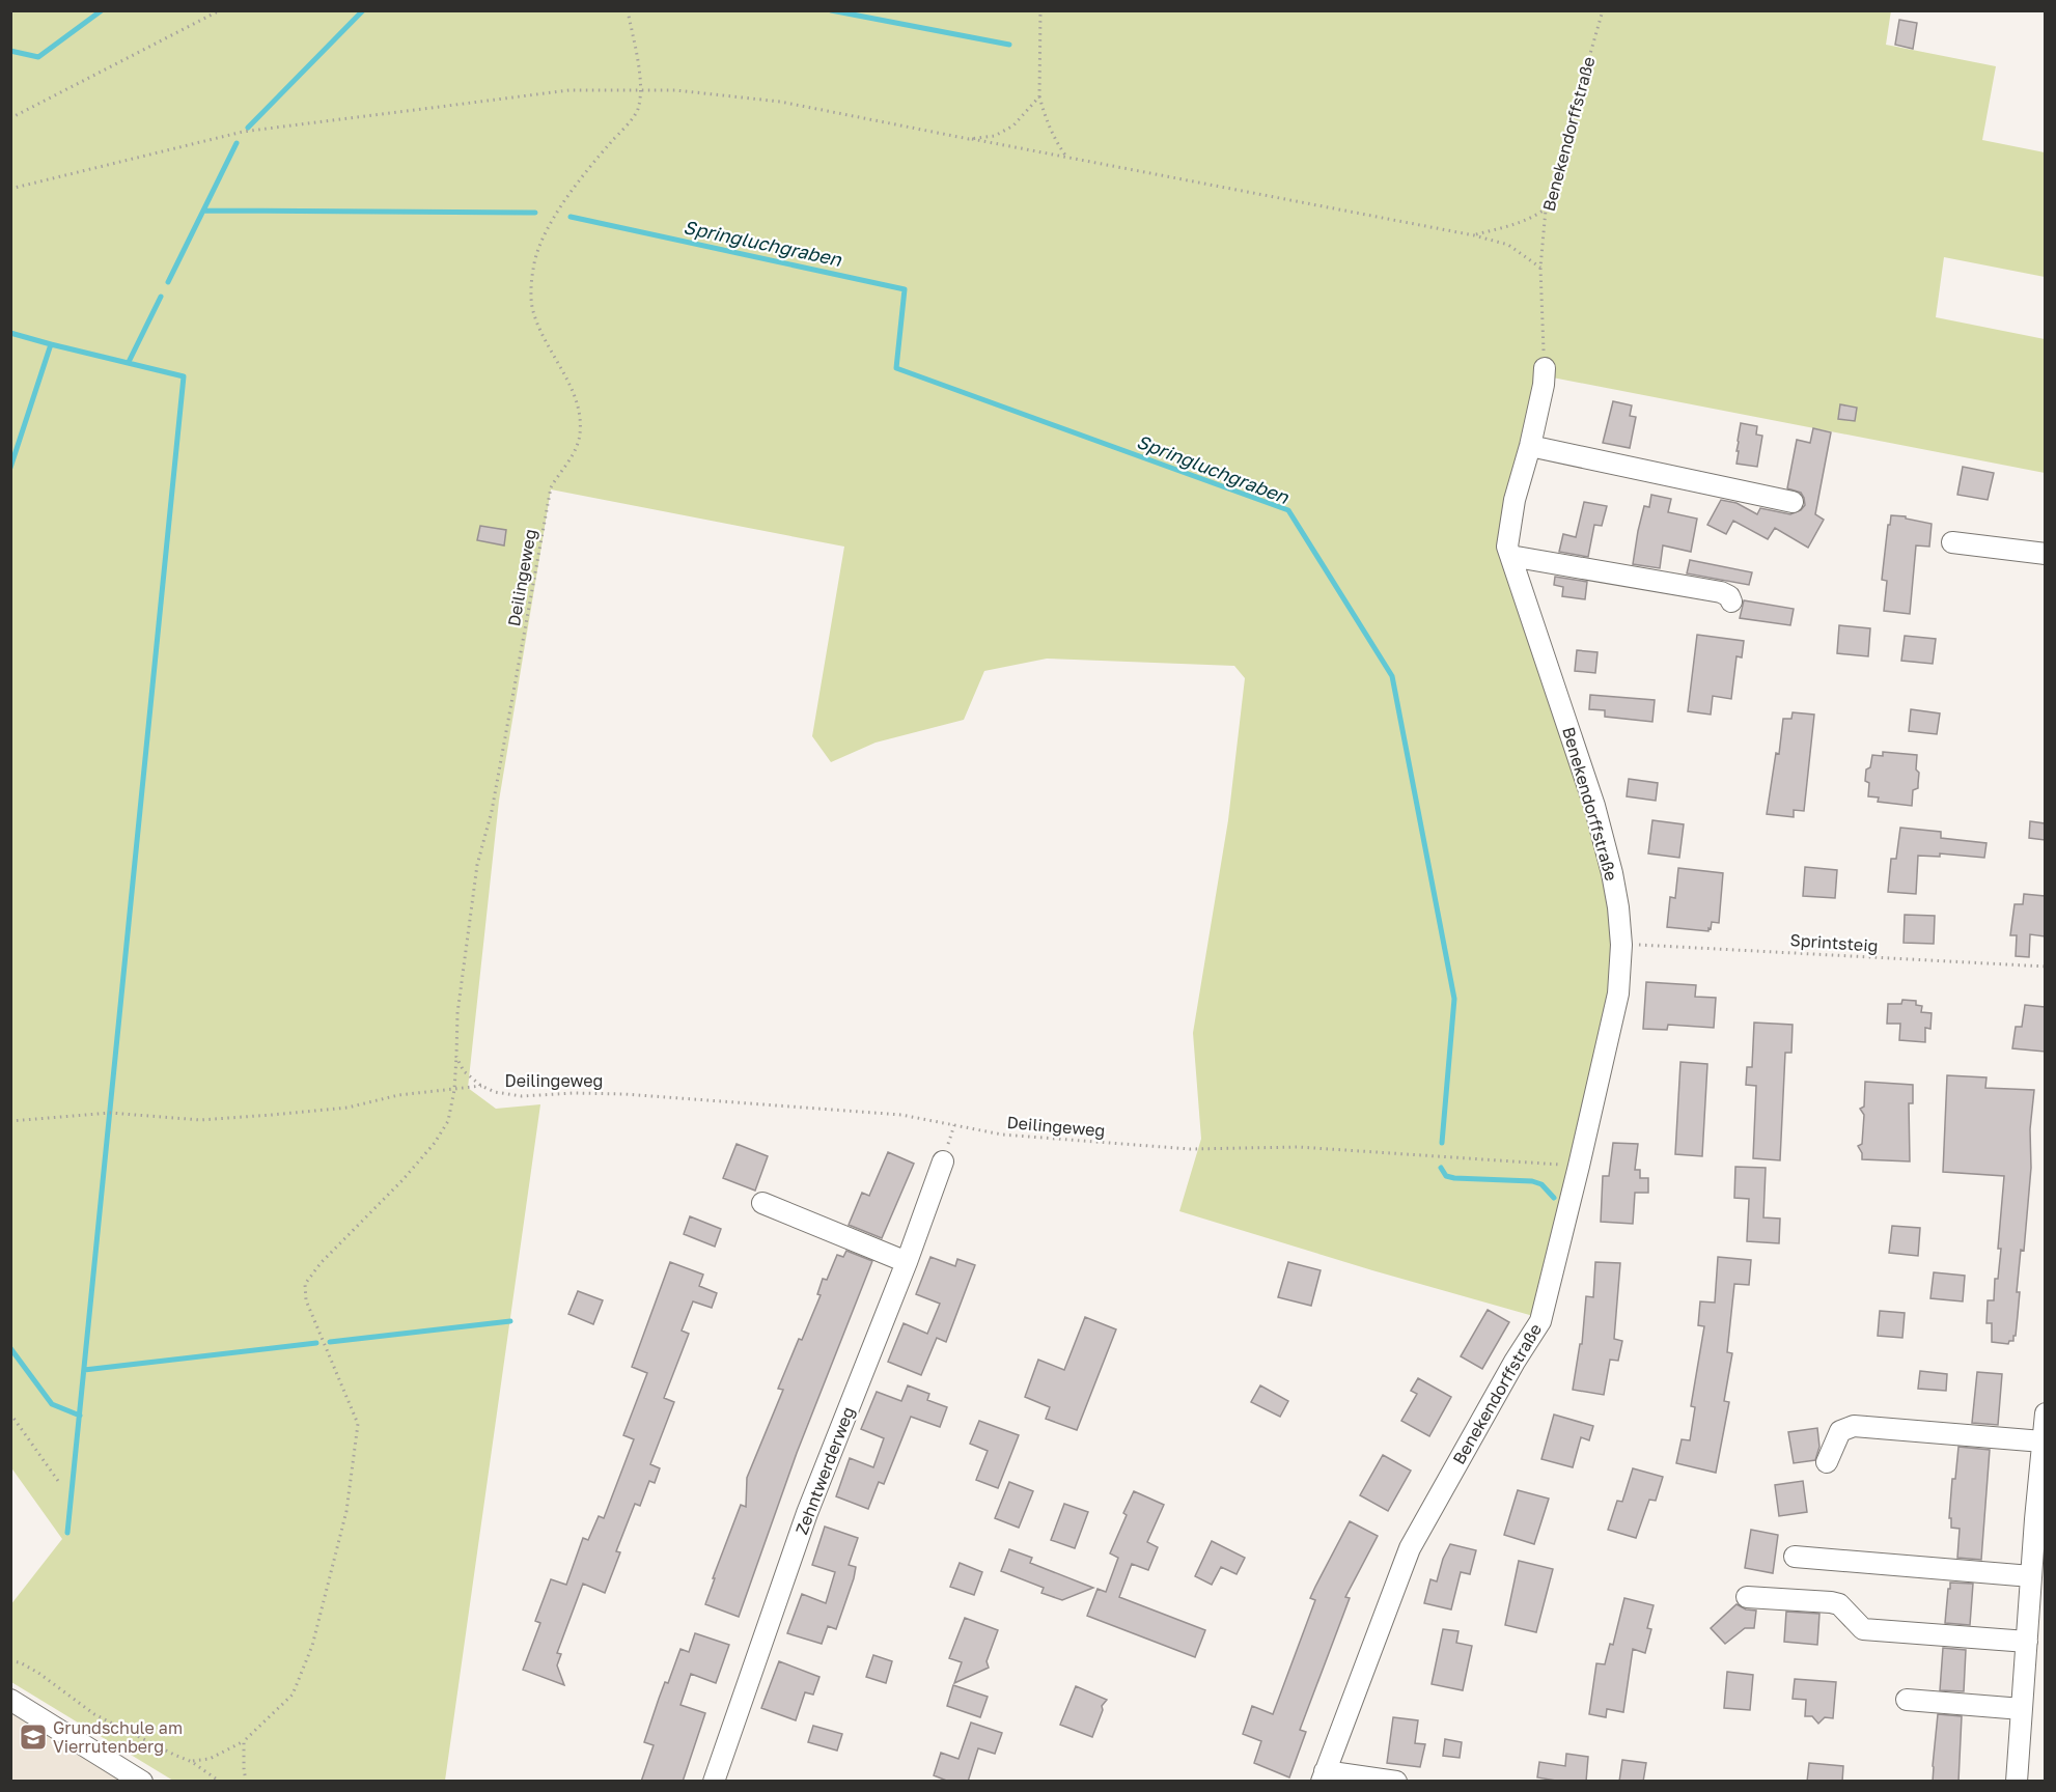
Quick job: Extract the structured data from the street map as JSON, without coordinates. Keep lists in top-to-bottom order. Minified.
{"streets":{"street":["Benekendorffstraße","Zehntwerderweg"],"path":["Deilingeweg","Sprintsteig"]},"crossings":[["Benekendorffstraße","Deilingeweg"],["Benekendorffstraße","Sprintsteig"]],"water":["Springluchgraben"],"places":{"school or university":["Grundschule am Vierrutenberg"]}}
